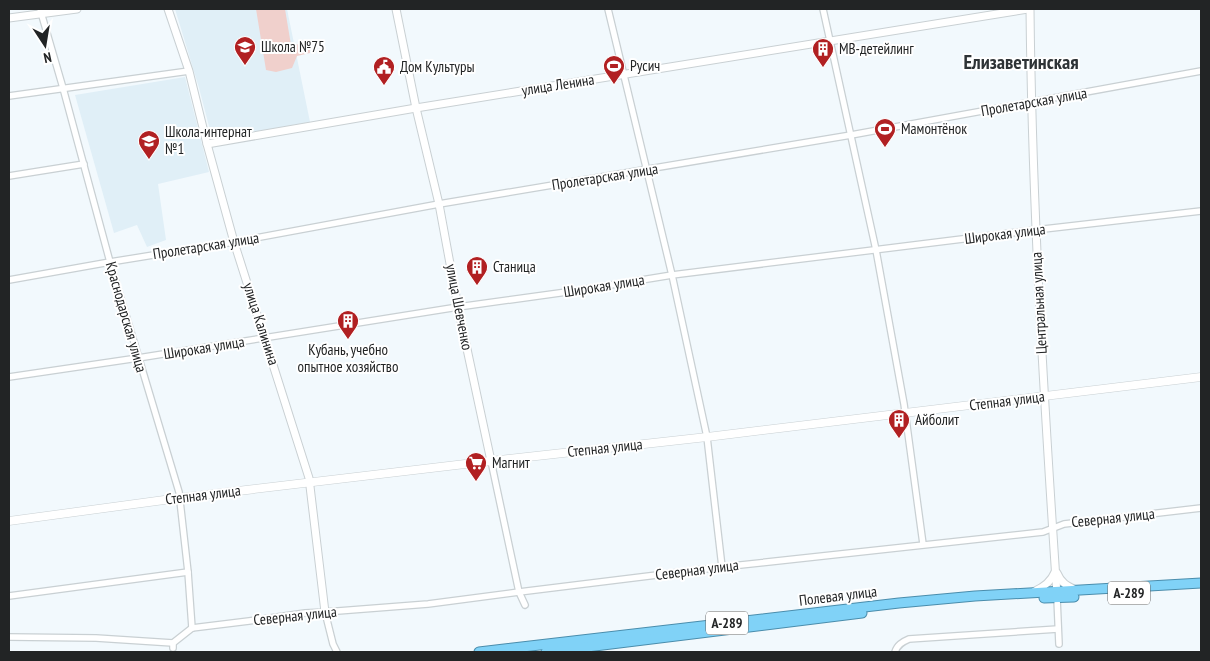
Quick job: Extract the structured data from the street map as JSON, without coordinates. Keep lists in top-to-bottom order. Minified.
{"streets":{"highway":["А-289","Полевая улица"],"main road":["Степная улица"],"street":["улица Ленина","Пролетарская улица","Широкая улица","Центральная улица","улица Шевченко","Краснодарская улица","улица Калинина","Северная улица"]},"crossings":[["улица Ленина","Центральная улица"],["улица Ленина","улица Шевченко"],["улица Ленина","улица Калинина"],["Пролетарская улица","Центральная улица"],["Пролетарская улица","улица Шевченко"],["Пролетарская улица","Краснодарская улица"],["Пролетарская улица","улица Калинина"],["Широкая улица","Центральная улица"],["Широкая улица","улица Шевченко"],["Широкая улица","Краснодарская улица"],["Широкая улица","улица Калинина"],["Центральная улица","Степная улица"],["Центральная улица","Северная улица"],["Центральная улица","А-289"],["Центральная улица","Полевая улица"],["улица Шевченко","Степная улица"],["улица Шевченко","Северная улица"],["Краснодарская улица","Степная улица"],["Краснодарская улица","Северная улица"],["улица Калинина","Степная улица"],["улица Калинина","Северная улица"],["А-289","Полевая улица"]],"districts":["Елизаветинская"],"places":{"school or university":["Школа №75","Школа-интернат №1"],"building":["MB-детейлинг","Станица","Кубань, учебно опытное хозяйство","Айболит"],"sports":["Русич","Мамонтёнок"],"public building":["Дом Культуры"],"supermarket":["Магнит"]},"north":"bottom"}
